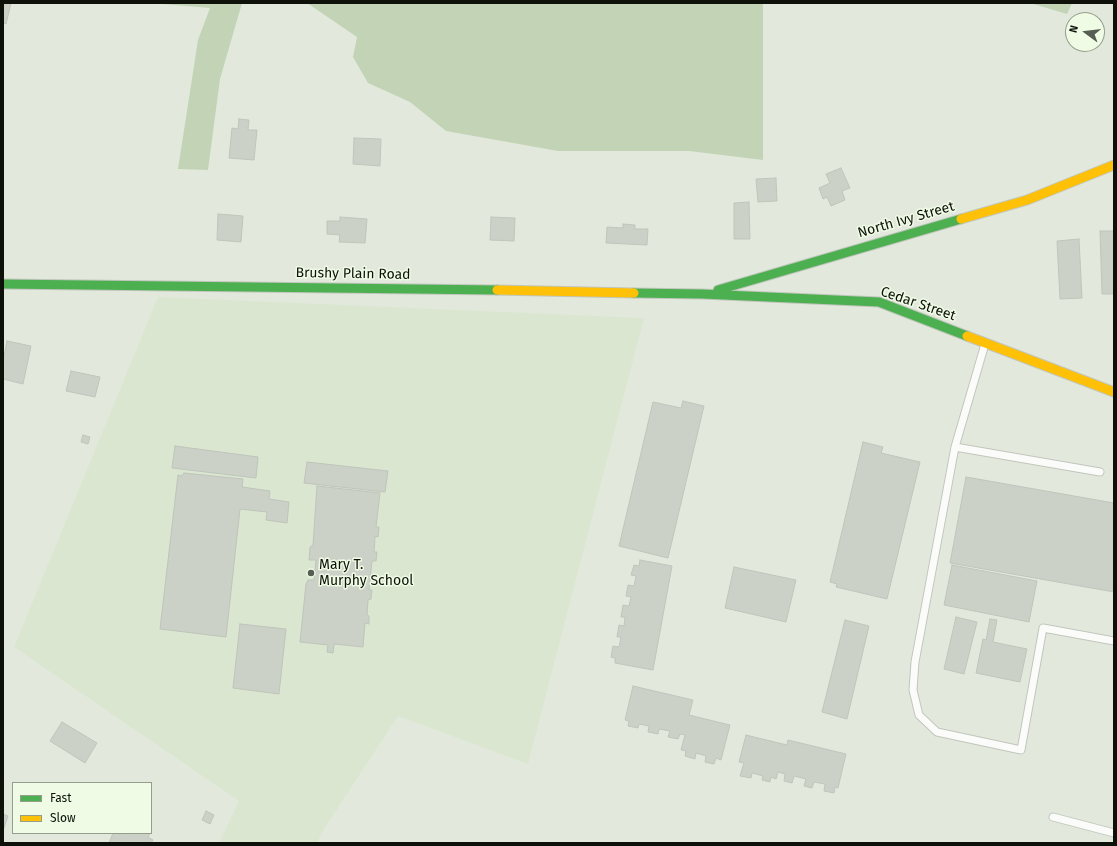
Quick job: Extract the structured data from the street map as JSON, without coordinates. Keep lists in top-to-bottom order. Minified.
{"streets":{"main road":["North Ivy Street","Brushy Plain Road","Cedar Street"]},"crossings":[["North Ivy Street","Brushy Plain Road"],["North Ivy Street","Cedar Street"],["Brushy Plain Road","Cedar Street"]],"places":["Mary T. Murphy School"],"legend":["Fast","Slow"],"north":"left"}
